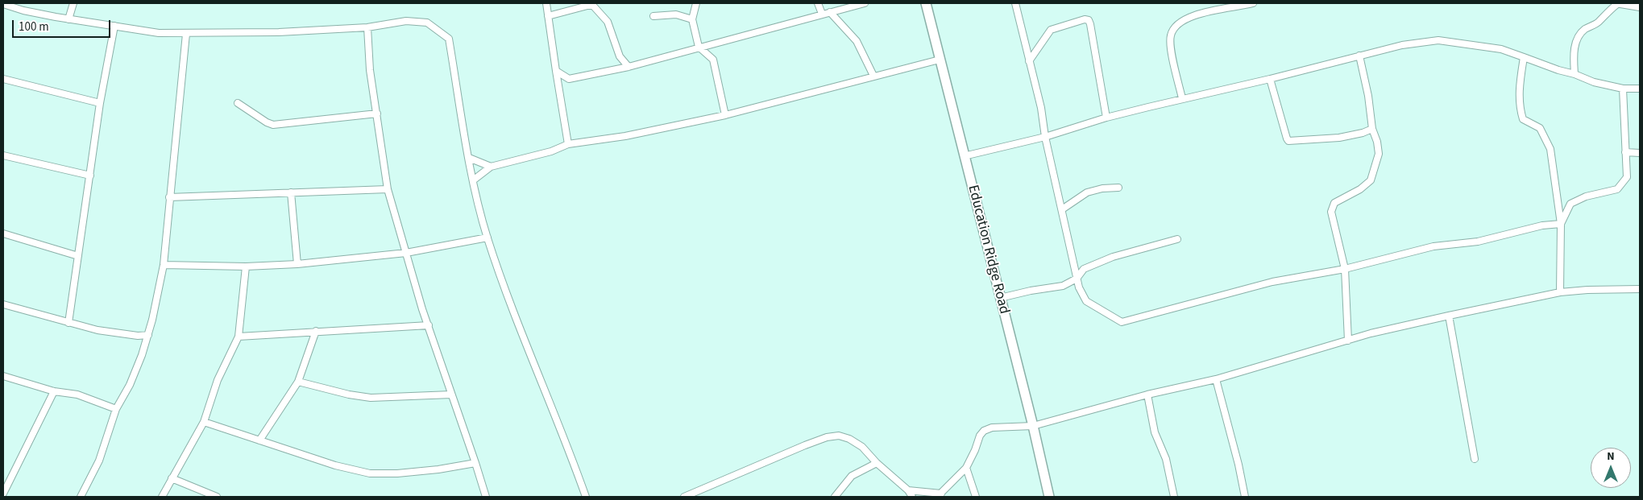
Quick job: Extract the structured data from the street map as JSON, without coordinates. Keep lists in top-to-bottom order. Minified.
{"streets":{"main road":["Education Ridge Road"]},"scale_bar":"100 m","north":"top"}
